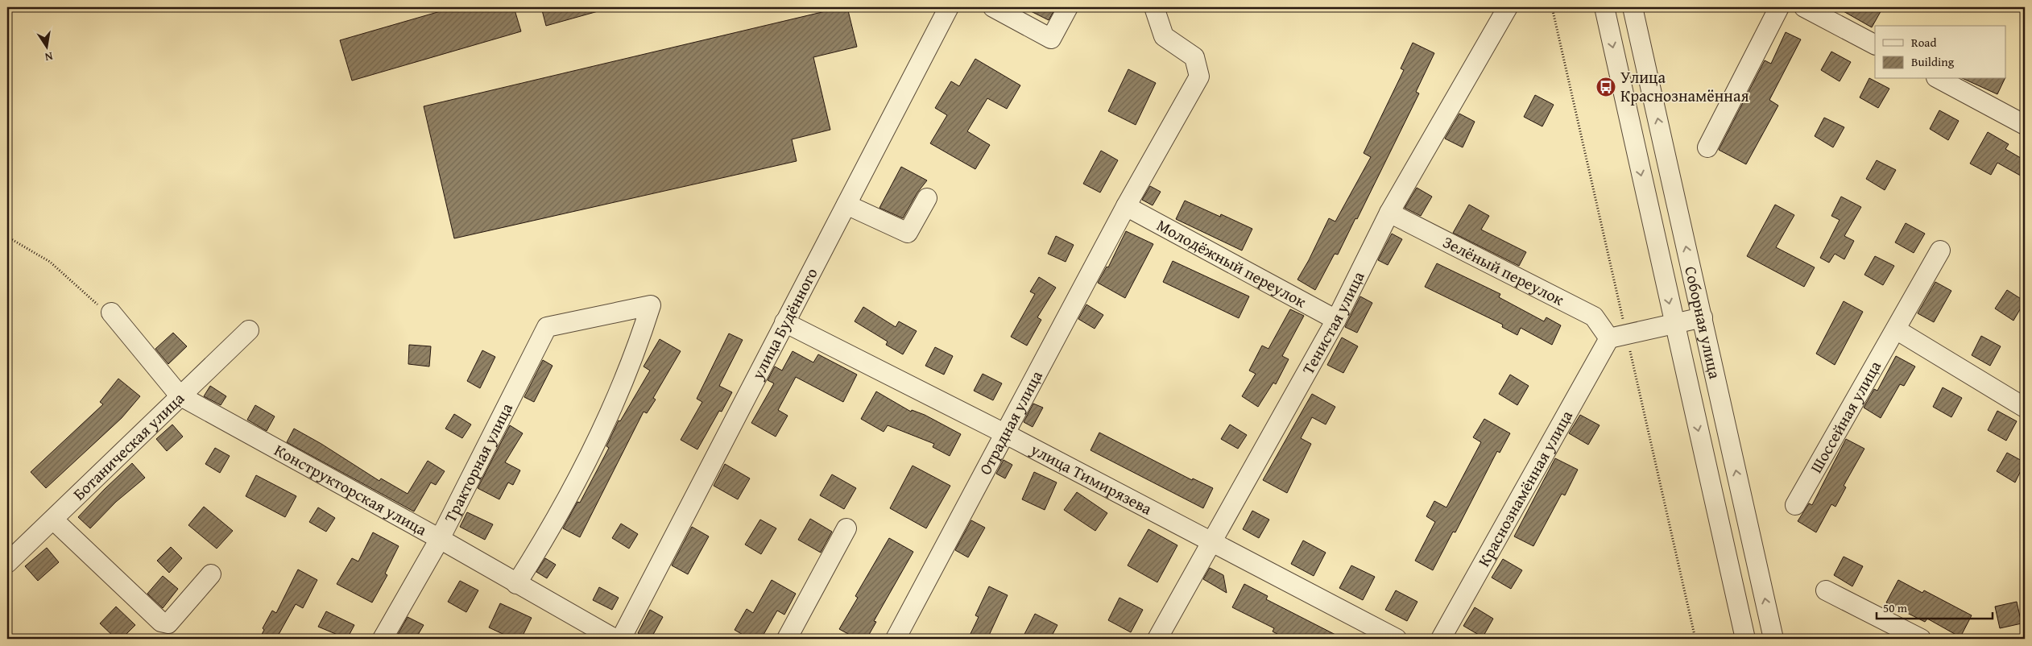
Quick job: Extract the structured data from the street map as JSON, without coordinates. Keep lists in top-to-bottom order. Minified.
{"streets":{"street":["Молодёжный переулок","Зелёный переулок","улица Будённого","Тенистая улица","Соборная улица","Шоссейная улица","Отрадная улица","Ботаническая улица","Тракторная улица","улица Тимирязева","Краснознамённая улица","Конструкторская улица"]},"crossings":[["Молодёжный переулок","Тенистая улица"],["Молодёжный переулок","Отрадная улица"],["Зелёный переулок","Тенистая улица"],["Зелёный переулок","Краснознамённая улица"],["улица Будённого","улица Тимирязева"],["Тенистая улица","улица Тимирязева"],["Отрадная улица","улица Тимирязева"],["Ботаническая улица","Конструкторская улица"],["Тракторная улица","Конструкторская улица"]],"places":{"bus stop":["Улица Краснознамённая"]},"legend":["Road","Building"],"scale_bar":"50 m","north":"bottom"}
